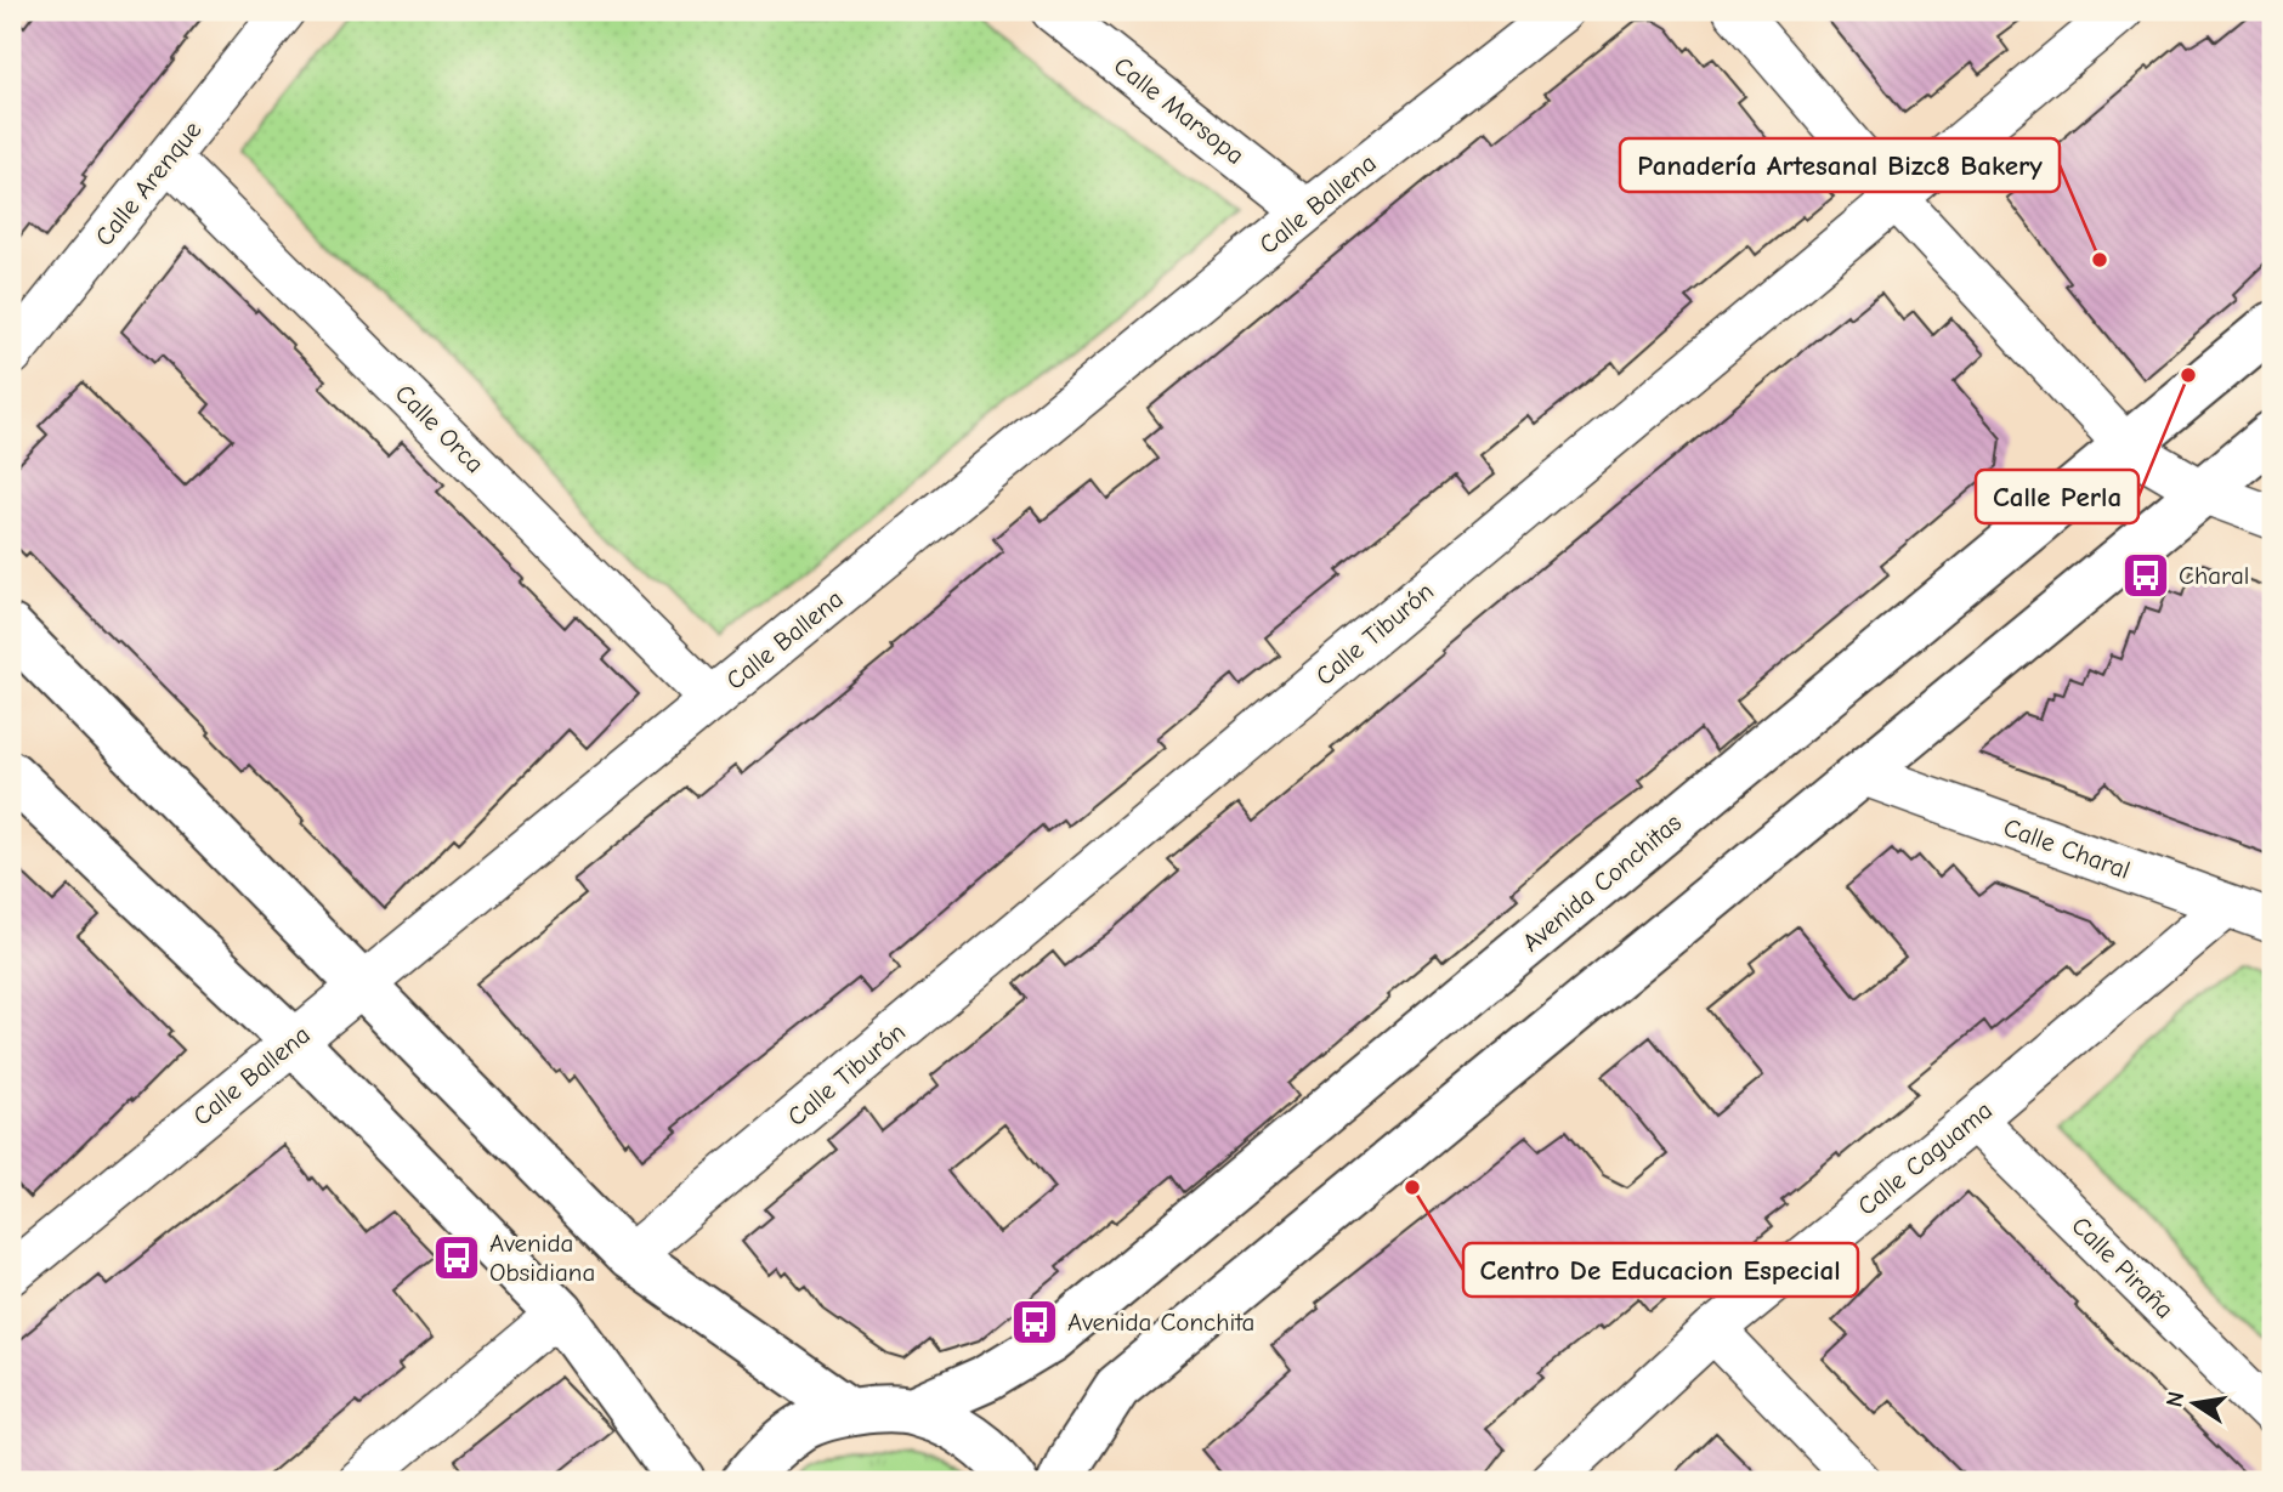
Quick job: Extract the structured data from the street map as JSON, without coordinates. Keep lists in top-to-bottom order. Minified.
{"streets":{"street":["Calle Marsopa","Calle Arenque","Calle Ballena","Calle Orca","Calle Tiburón","Calle Charal","Avenida Conchitas","Calle Caguama","Calle Piraña"]},"crossings":[["Calle Marsopa","Calle Ballena"],["Calle Arenque","Calle Orca"],["Calle Ballena","Calle Orca"],["Calle Charal","Calle Caguama"],["Calle Caguama","Calle Piraña"]],"places":{"other":["Panadería Artesanal Bizc8 Bakery","Calle Perla","Centro De Educacion Especial"],"bus stop":["Charal","Avenida Obsidiana","Avenida Conchita"]},"north":"left"}
